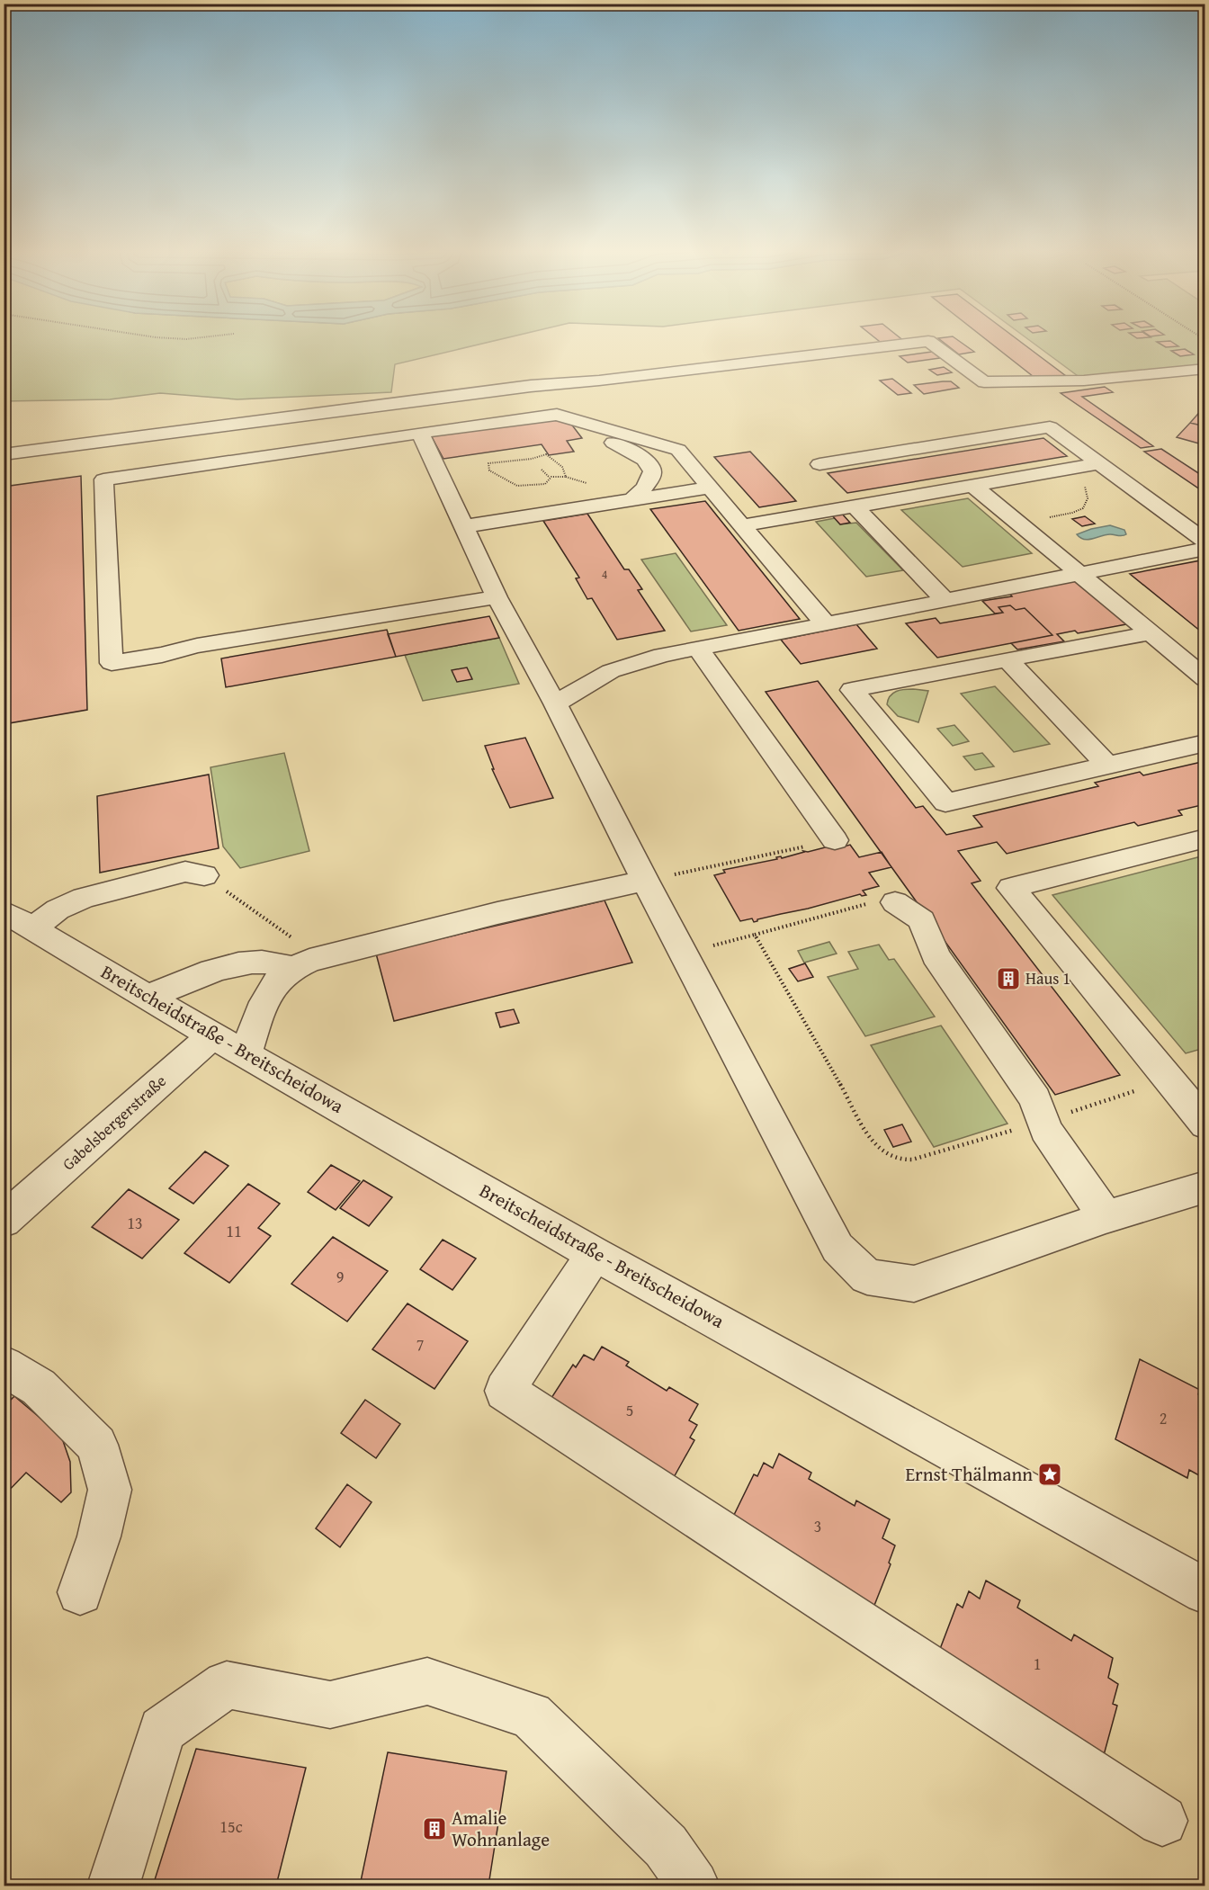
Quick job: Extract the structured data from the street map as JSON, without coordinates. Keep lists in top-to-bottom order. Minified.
{"streets":{"street":["Breitscheidstraße - Breitscheidowa","Gabelsbergerstraße"]},"crossings":[["Breitscheidstraße - Breitscheidowa","Gabelsbergerstraße"]],"places":{"building":["Haus 1","Amalie Wohnanlage"],"place":["Ernst Thälmann"]},"house_numbers":["4","13","11","9","7","5","2","3","1","15c"]}
